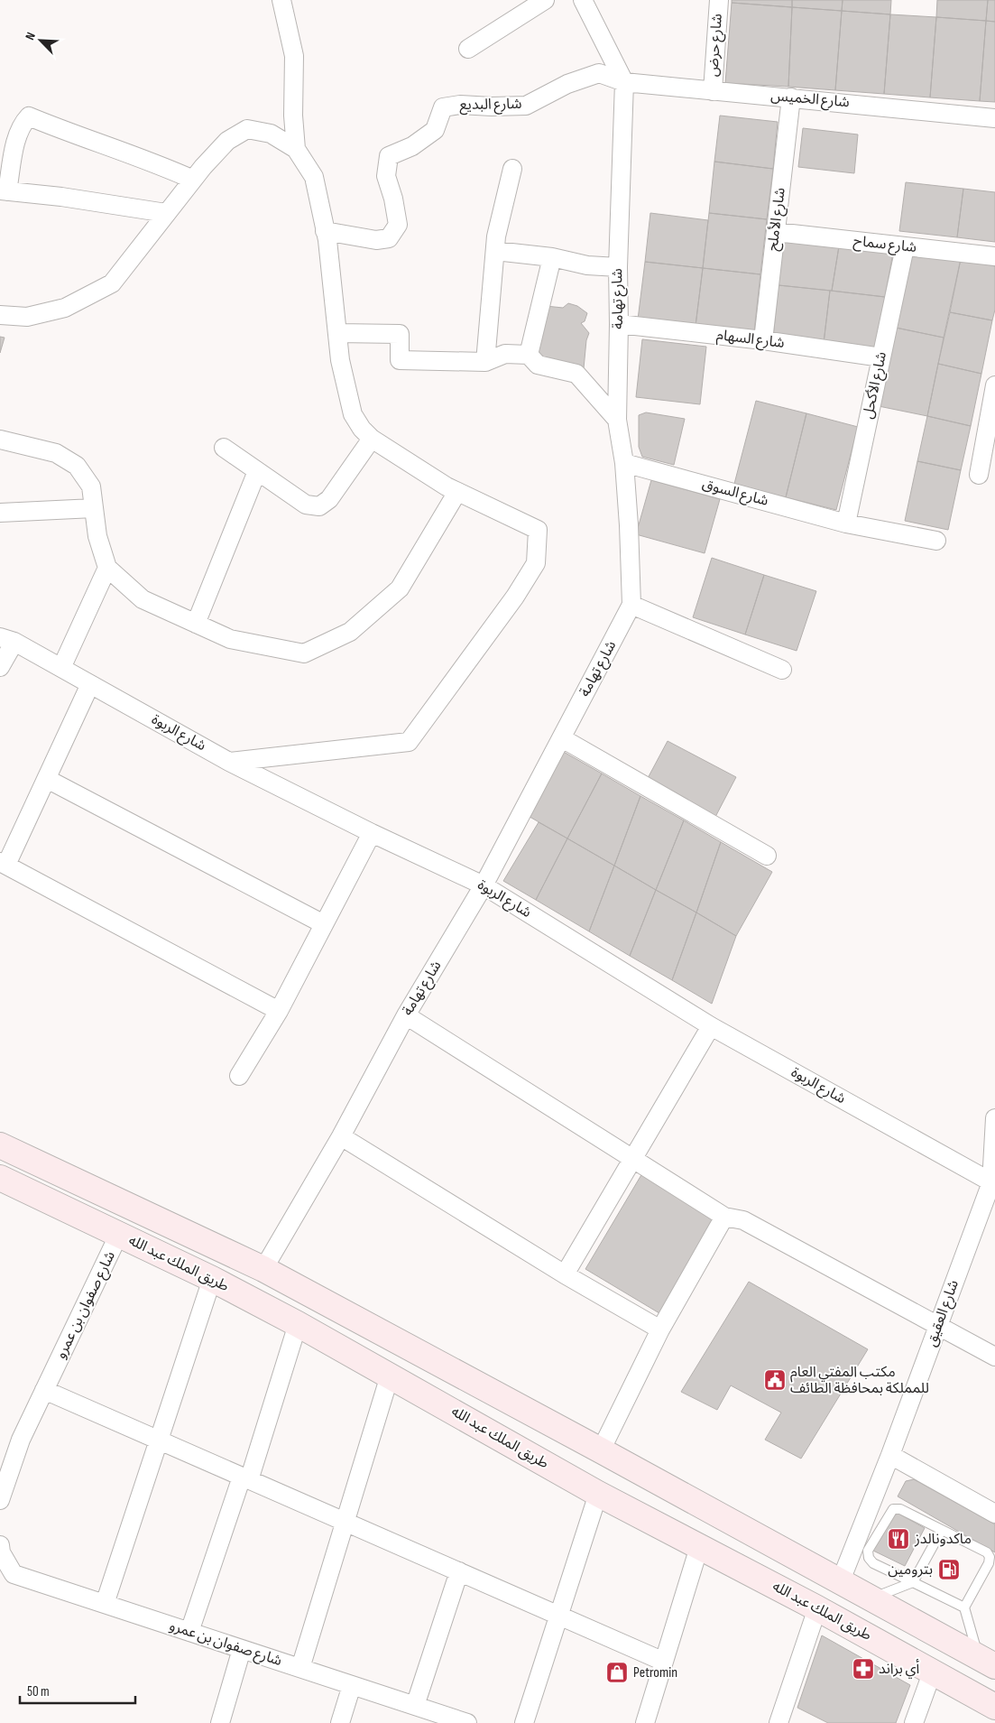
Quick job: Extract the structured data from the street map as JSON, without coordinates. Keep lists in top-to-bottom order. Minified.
{"streets":{"main road":["طريق الملك عبد الله"],"street":["شارع حرض","شارع الخميس","شارع البديع","شارع الأملح","شارع سماح","شارع تهامة","شارع السهام","شارع الأكحل","شارع السوق","شارع الربوة","شارع صفوان بن عمرو","شارع العقيق"]},"crossings":[["شارع حرض","شارع الخميس"],["شارع الخميس","شارع البديع"],["شارع الخميس","شارع الأملح"],["شارع الخميس","شارع تهامة"],["شارع البديع","شارع تهامة"],["شارع الأملح","شارع سماح"],["شارع الأملح","شارع السهام"],["شارع سماح","شارع الأكحل"],["شارع تهامة","شارع السهام"],["شارع تهامة","شارع السوق"],["شارع تهامة","شارع الربوة"],["شارع تهامة","طريق الملك عبد الله"],["شارع السهام","شارع الأكحل"],["شارع الأكحل","شارع السوق"],["شارع الربوة","شارع العقيق"],["طريق الملك عبد الله","شارع صفوان بن عمرو"],["طريق الملك عبد الله","شارع العقيق"]],"places":{"public building":["مكتب المفتي العام للمملكة بمحافظة الطائف"],"restaurant":["ماكدونالدز"],"fuel station":["بترومين"],"pharmacy":["أي براند"],"shop":["Petromin"]},"scale_bar":"50 m","north":"top left"}
